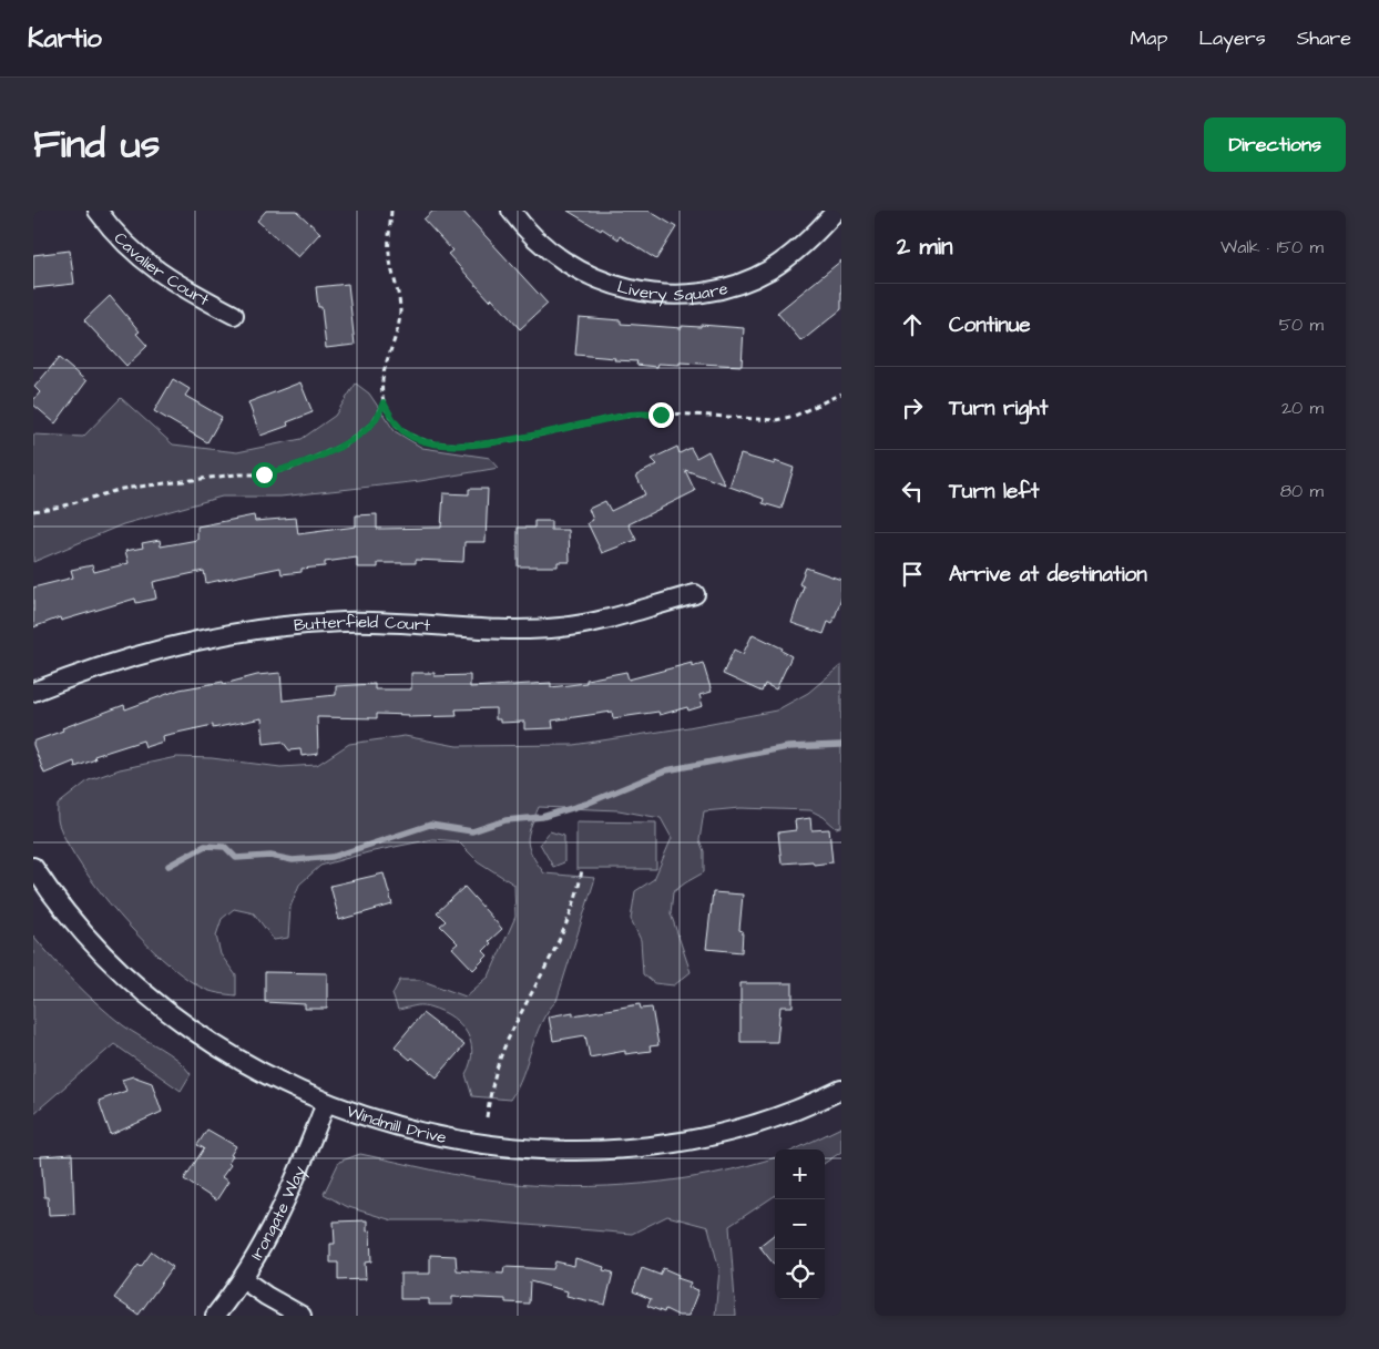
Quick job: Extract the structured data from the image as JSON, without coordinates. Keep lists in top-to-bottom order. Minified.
{"streets":{"street":["Cavalier Court","Livery Square","Butterfield Court","Windmill Drive","Irongate Way"]},"crossings":[["Windmill Drive","Irongate Way"]],"page":{"header":"Kartio","nav":["Map","Layers","Share"],"title":"Find us","buttons":"Directions","heading":["2 min","Walk · 150 m"],"list":[["Continue","50 m"],["Turn right","20 m"],["Turn left","80 m"],"Arrive at destination"],"map_buttons":["+","−"]}}
